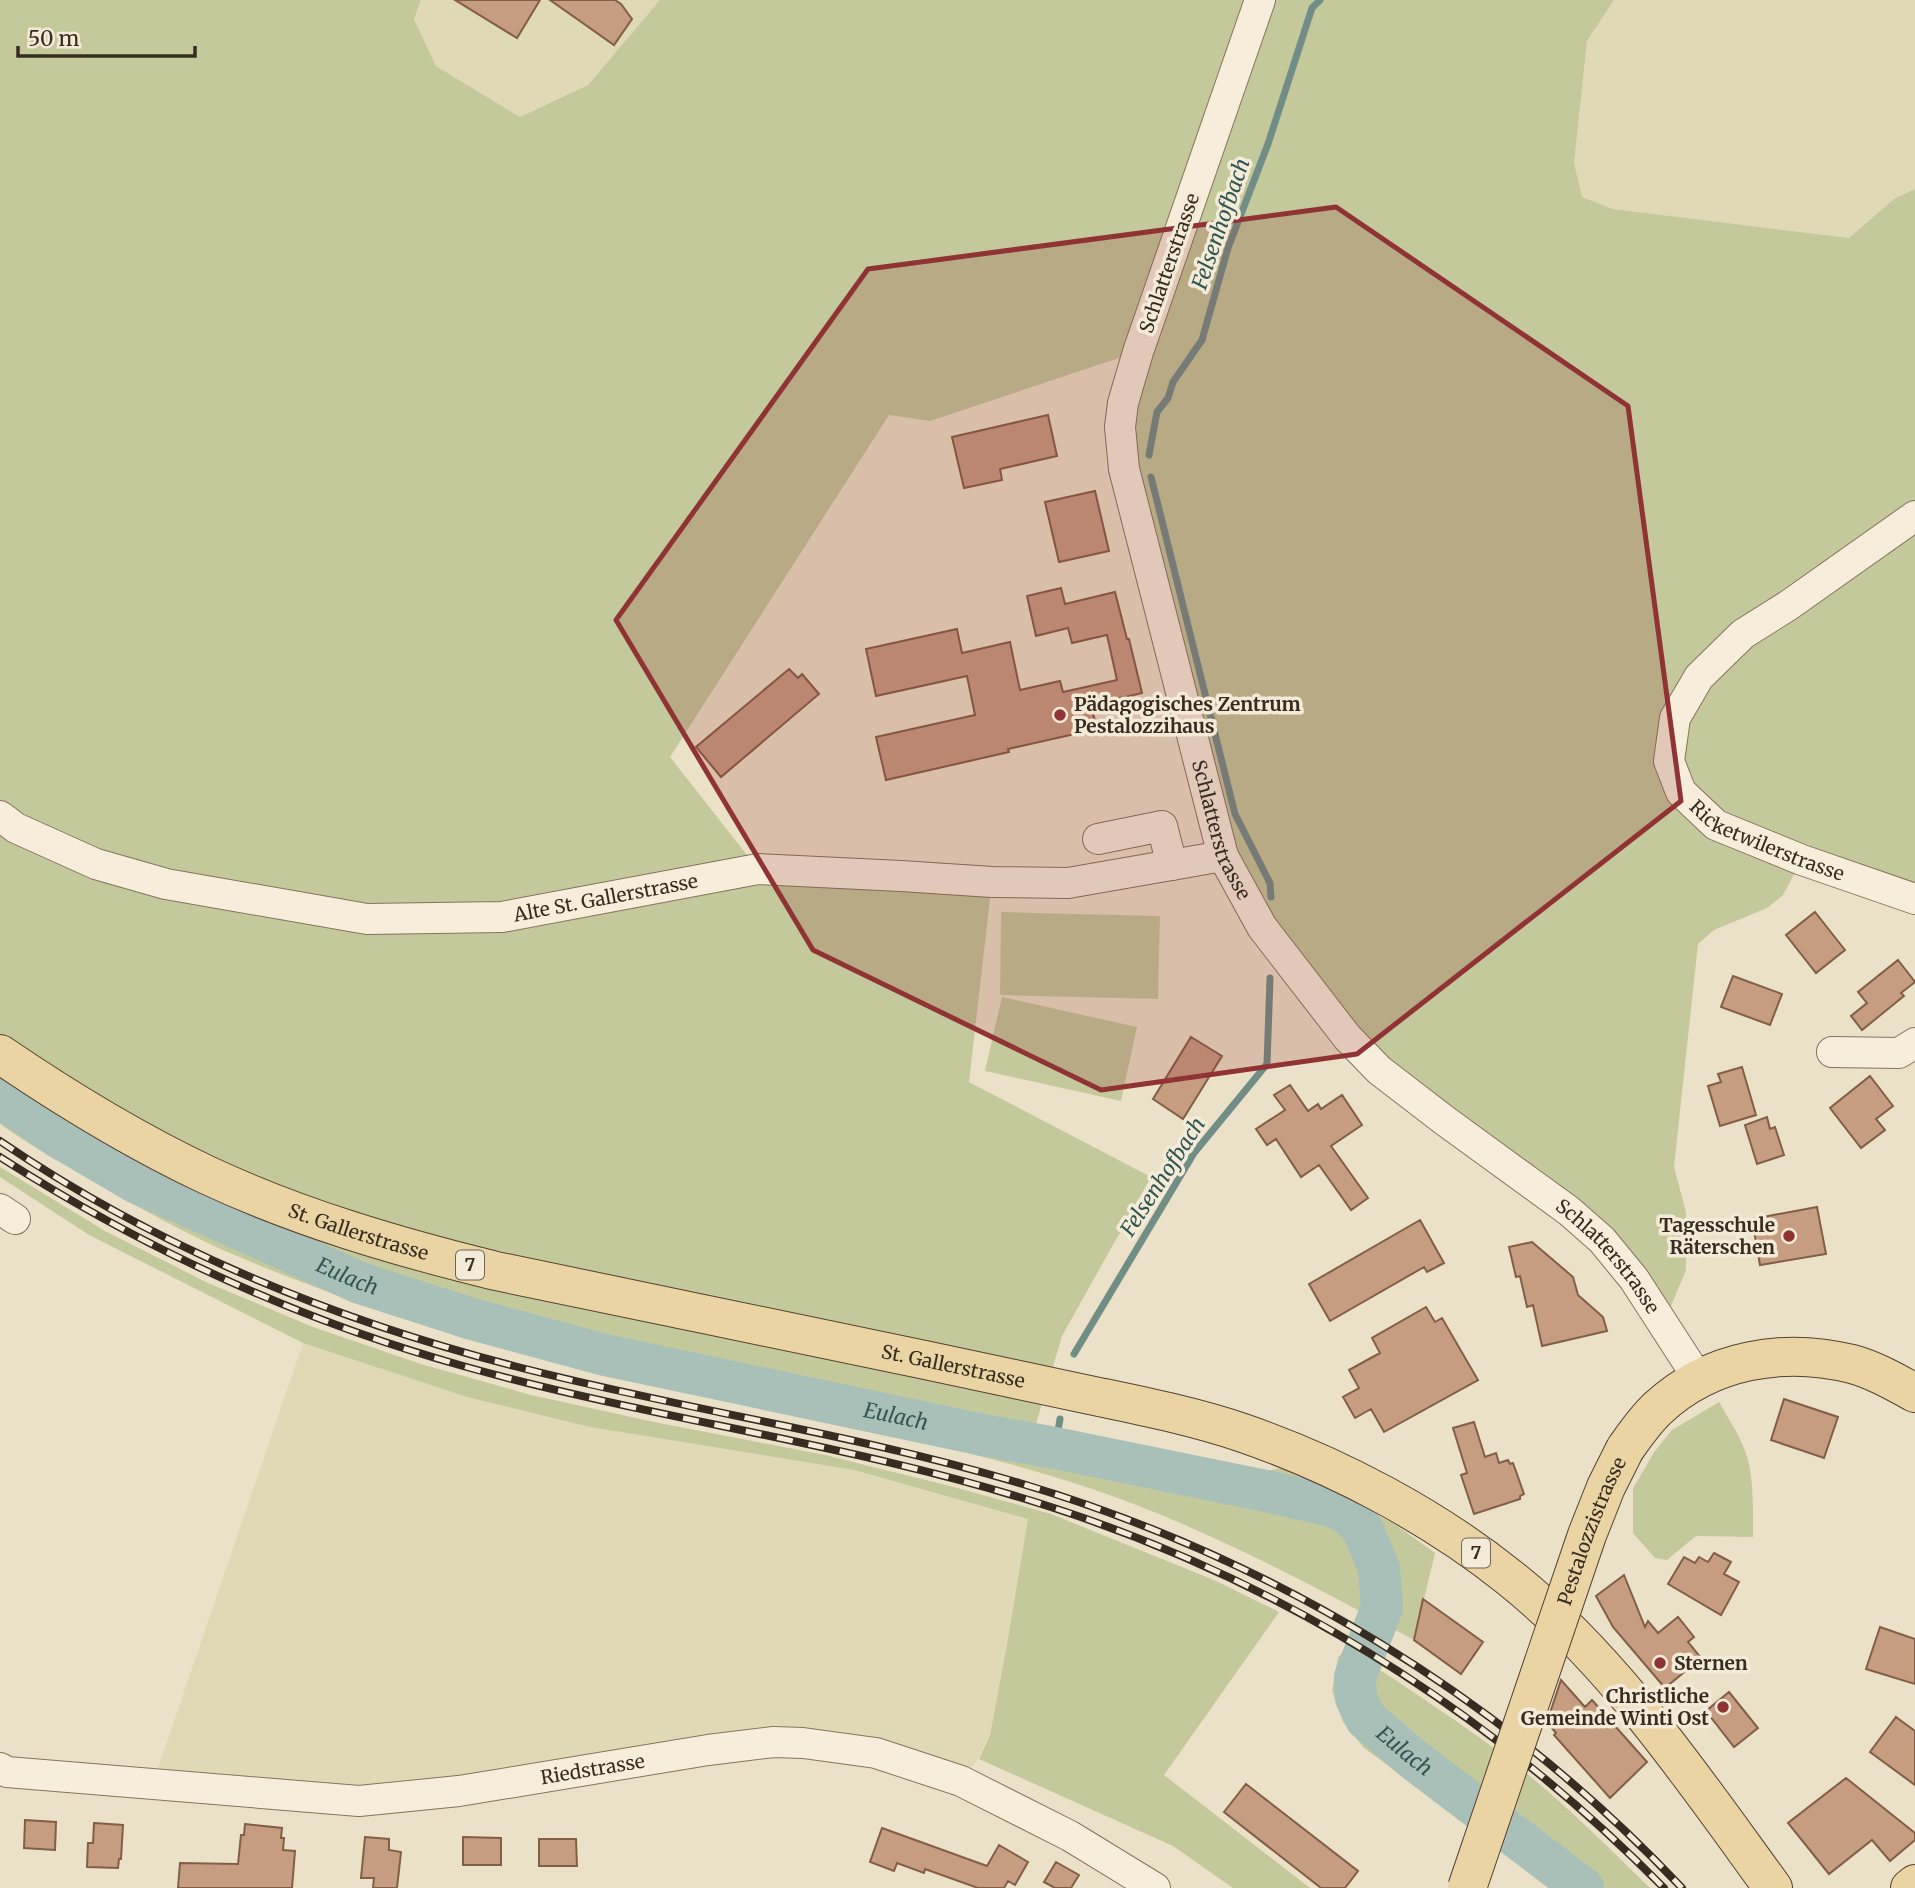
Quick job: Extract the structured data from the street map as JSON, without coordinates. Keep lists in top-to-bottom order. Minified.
{"streets":{"main road":["St. Gallerstrasse","7","Pestalozzistrasse"],"street":["Schlatterstrasse","Ricketwilerstrasse","Alte St. Gallerstrasse","Riedstrasse"]},"crossings":[["Schlatterstrasse","Alte St. Gallerstrasse"],["Schlatterstrasse","Pestalozzistrasse"]],"water":["Felsenhofbach","Eulach"],"places":["Pädagogisches Zentrum Pestalozzihaus","Tagesschule Räterschen","Sternen","Christliche Gemeinde Winti Ost"],"scale_bar":"50 m"}
